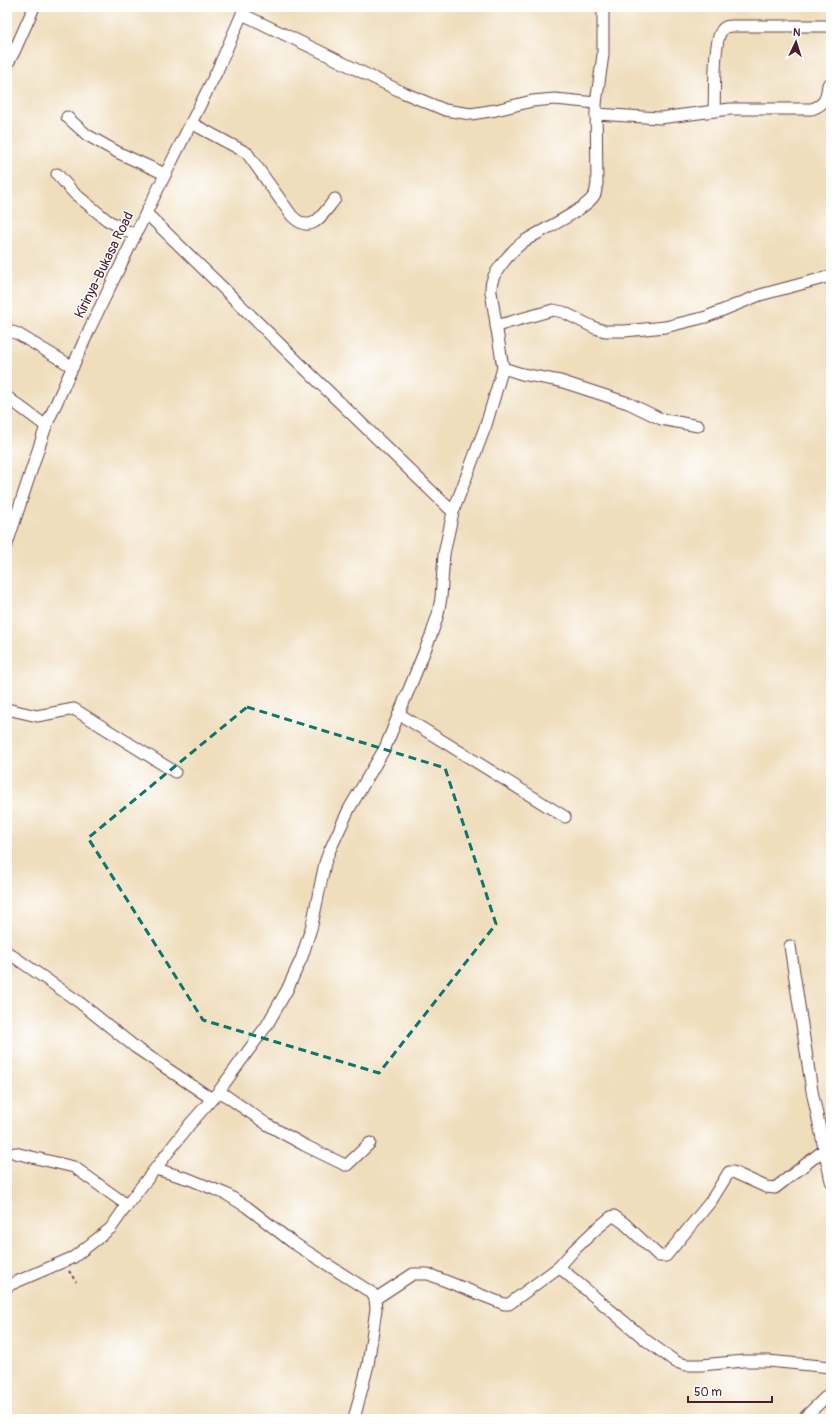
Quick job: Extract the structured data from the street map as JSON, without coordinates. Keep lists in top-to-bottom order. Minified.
{"streets":{"street":["Kirinya-Bukasa Road"]},"scale_bar":"50 m","north":"top"}
